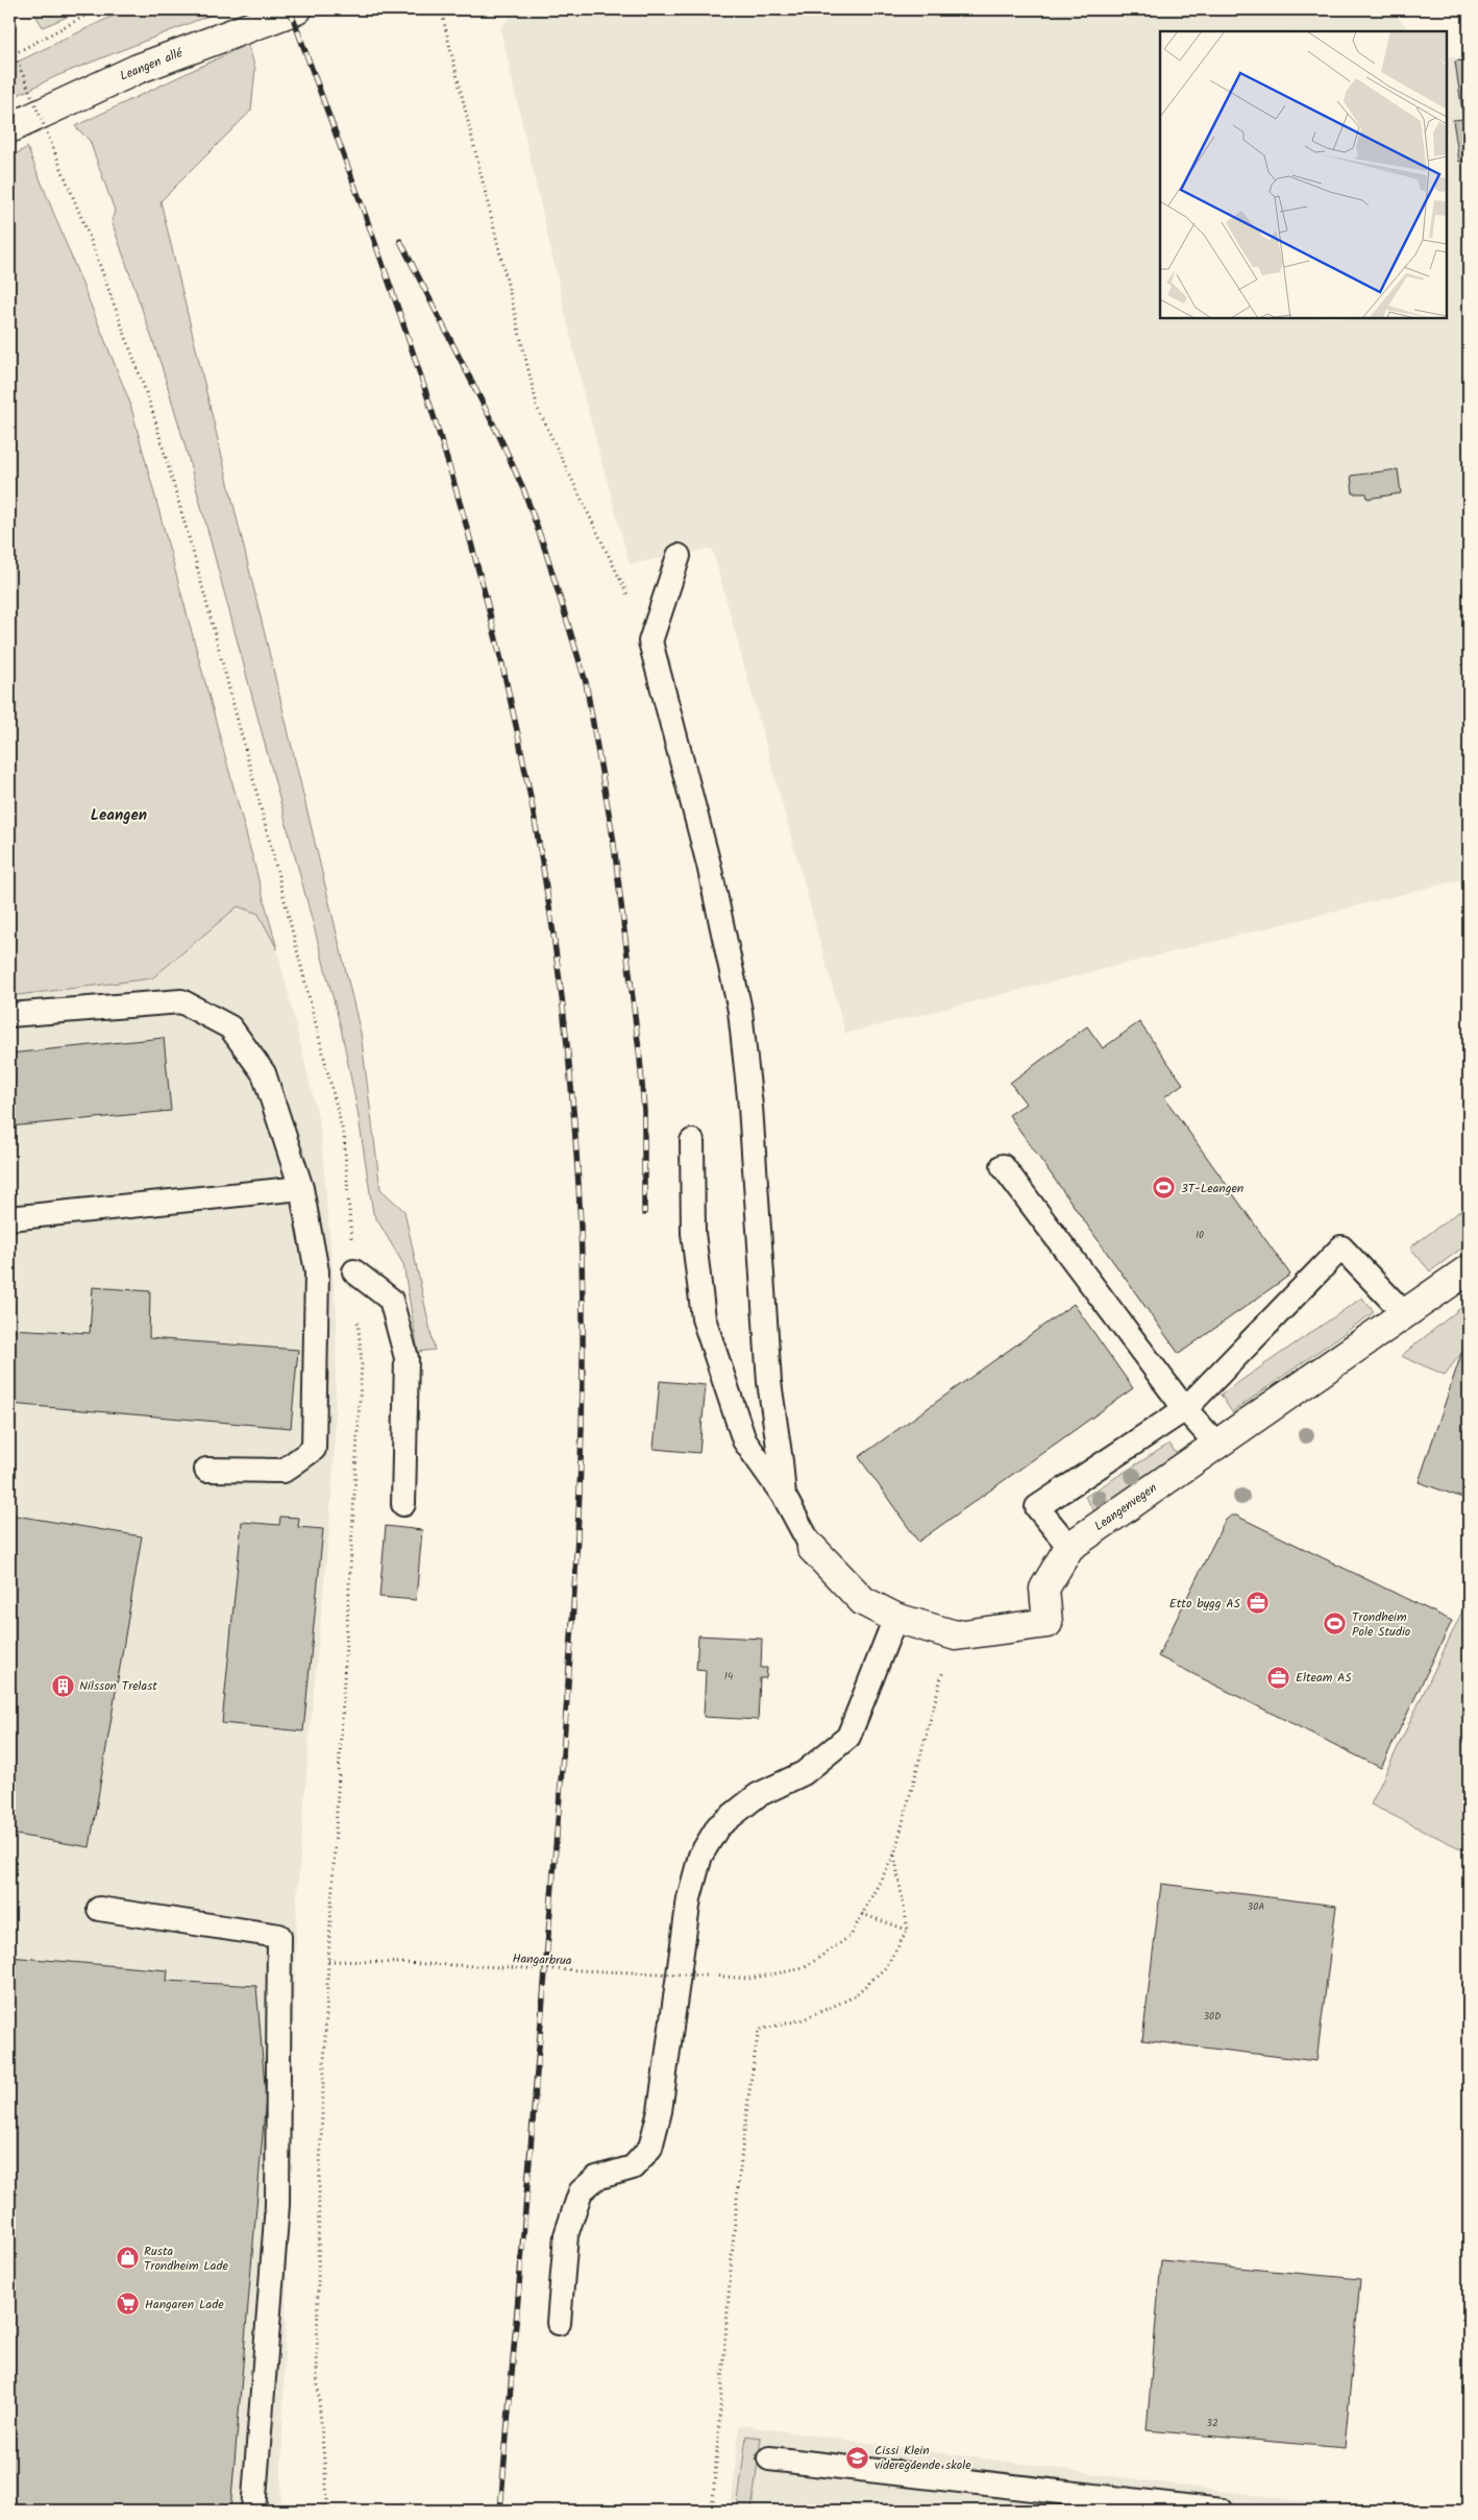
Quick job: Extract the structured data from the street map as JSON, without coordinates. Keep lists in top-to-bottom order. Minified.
{"streets":{"street":["Leangen allé","Leangenvegen"],"path":["Hangarbrua"]},"districts":["Leangen"],"places":{"sports":["3T-Leangen","Trondheim Pole Studio"],"office":["Etto bygg AS","Elteam AS"],"building":["Nilsson Trelast"],"shop":["Rusta Trondheim Lade"],"supermarket":["Hangaren Lade"],"school or university":["Cissi Klein videregående skole"]},"house_numbers":["10","14","30A","30D","32"]}
